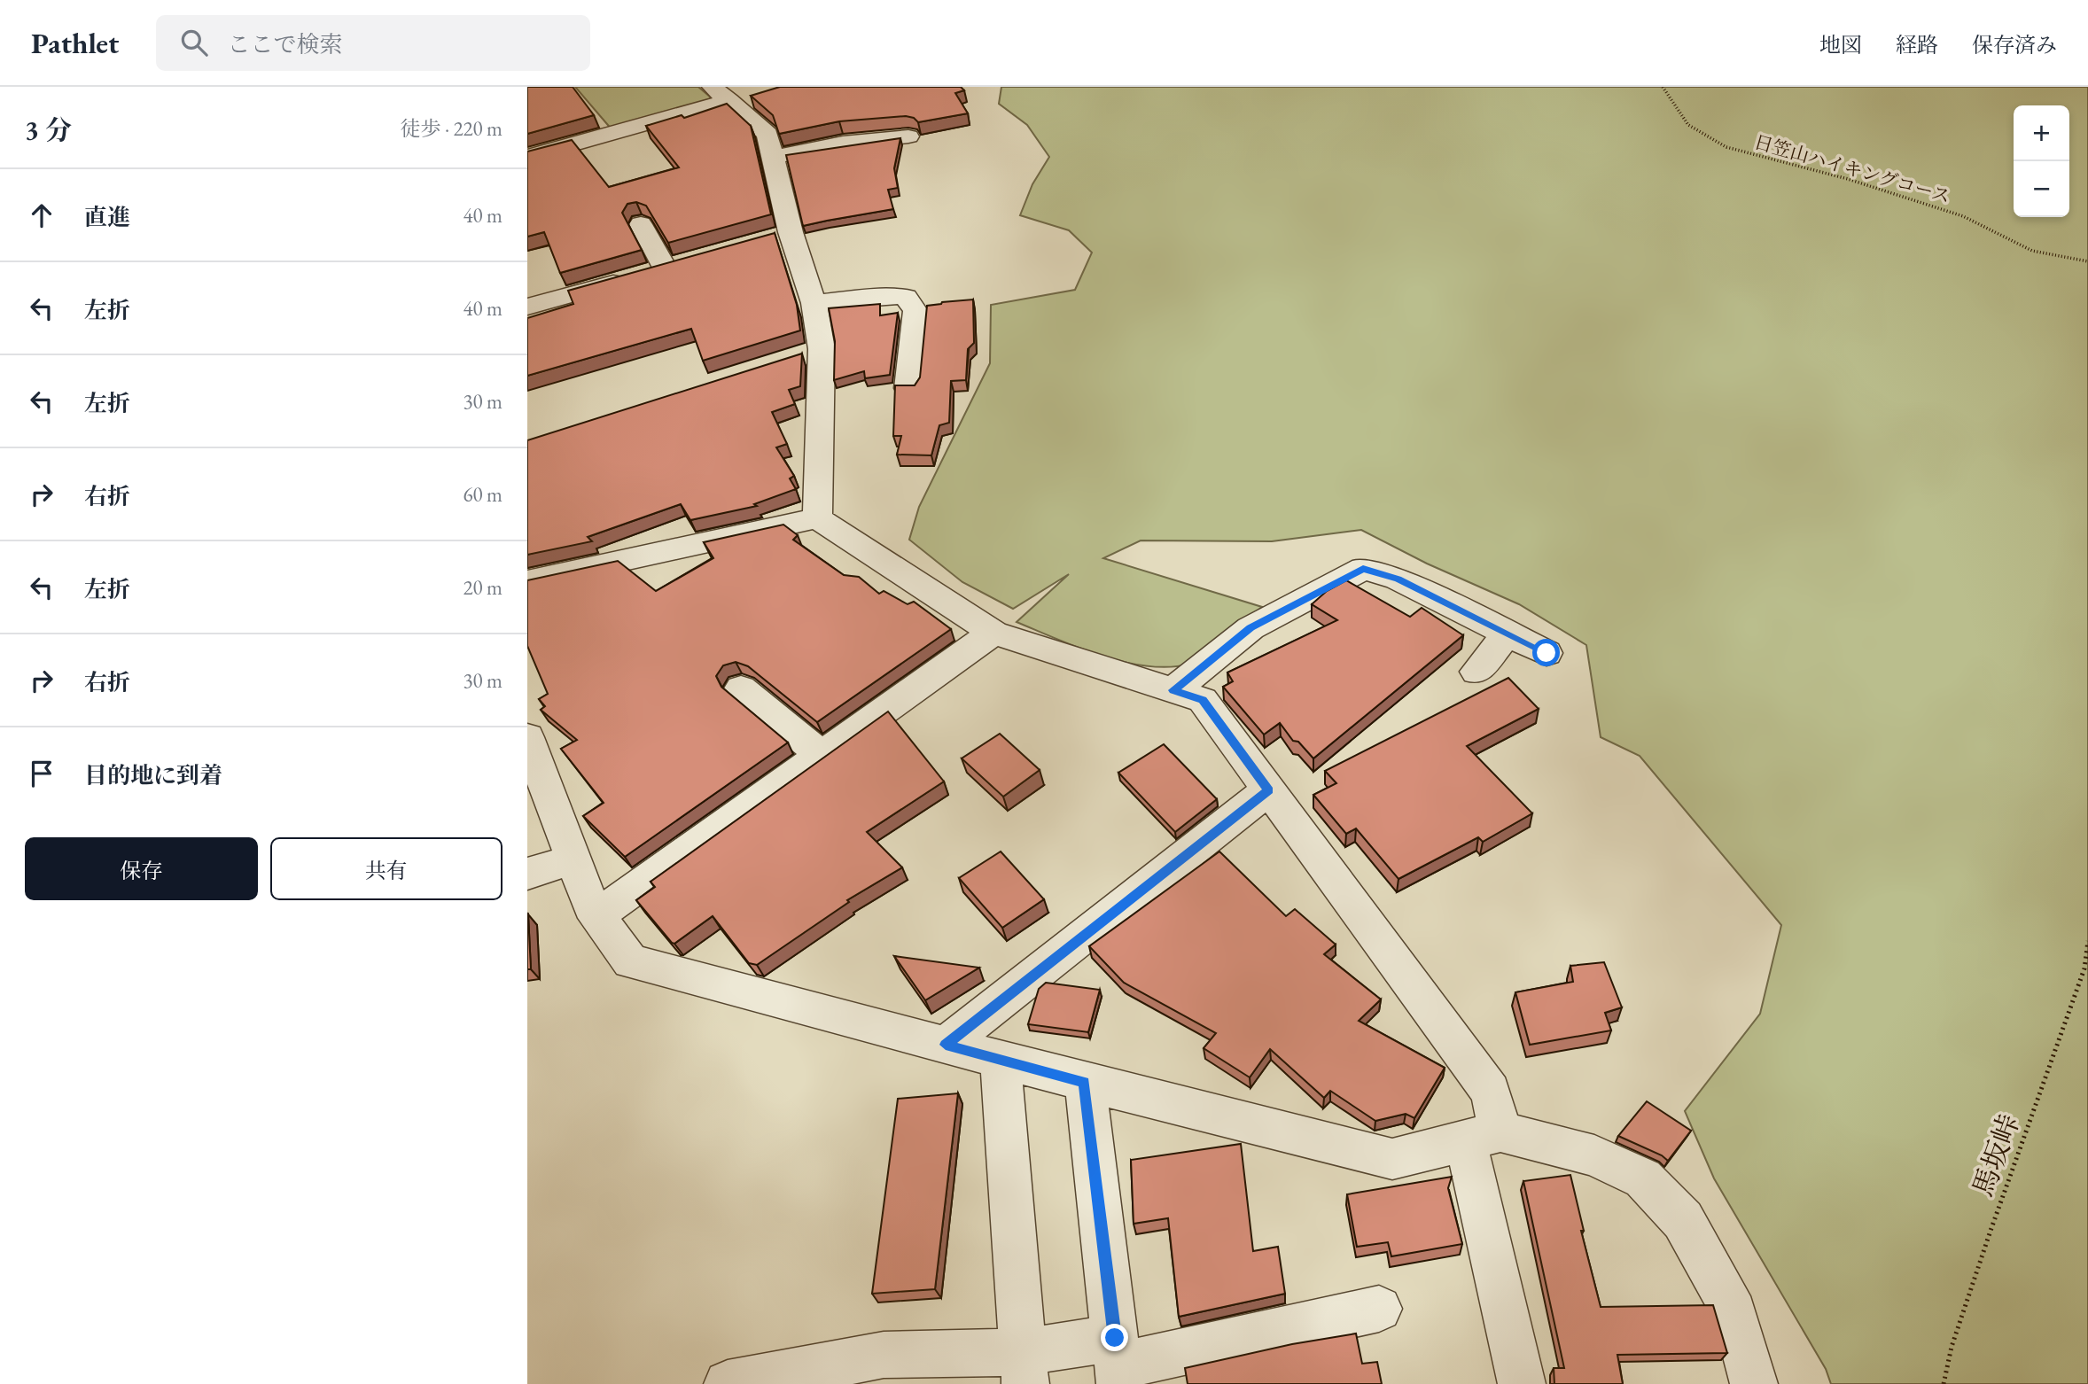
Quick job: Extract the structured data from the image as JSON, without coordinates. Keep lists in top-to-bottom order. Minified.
{"streets":{"path":["日笠山ハイキングコース","馬坂峠"]},"page":{"header":"Pathlet","search":"ここで検索","nav":["地図","経路","保存済み"],"heading":["3 分","徒歩 · 220 m"],"map_buttons":["+","−"],"list":[["直進","40 m"],["左折","40 m"],["左折","30 m"],["右折","60 m"],["左折","20 m"],["右折","30 m"],"目的地に到着"],"buttons":["保存","共有"]}}
